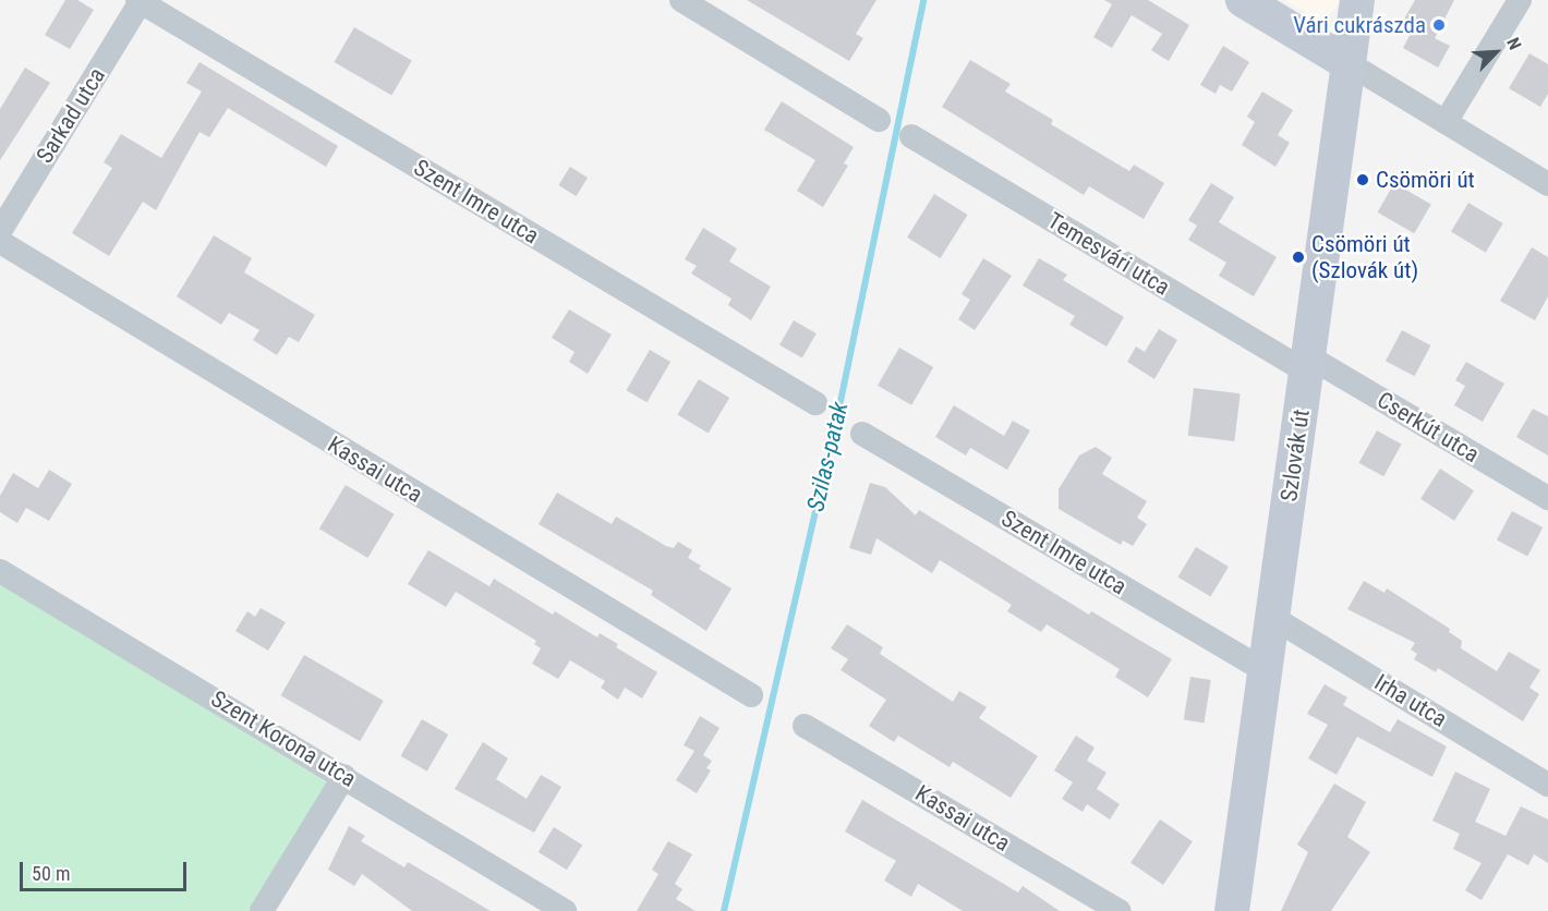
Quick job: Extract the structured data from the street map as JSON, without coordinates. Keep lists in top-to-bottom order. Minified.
{"streets":{"main road":["Szlovák út"],"street":["Sarkad utca","Szent Imre utca","Temesvári utca","Cserkút utca","Kassai utca","Irha utca","Szent Korona utca"]},"crossings":[["Sarkad utca","Szent Imre utca"],["Szent Imre utca","Szlovák út"],["Temesvári utca","Cserkút utca"],["Temesvári utca","Szlovák út"],["Cserkút utca","Szlovák út"],["Szlovák út","Irha utca"]],"water":["Szilas-patak"],"places":["Vári cukrászda","Csömöri út","Csömöri út (Szlovák út)"],"scale_bar":"50 m","north":"top right"}
